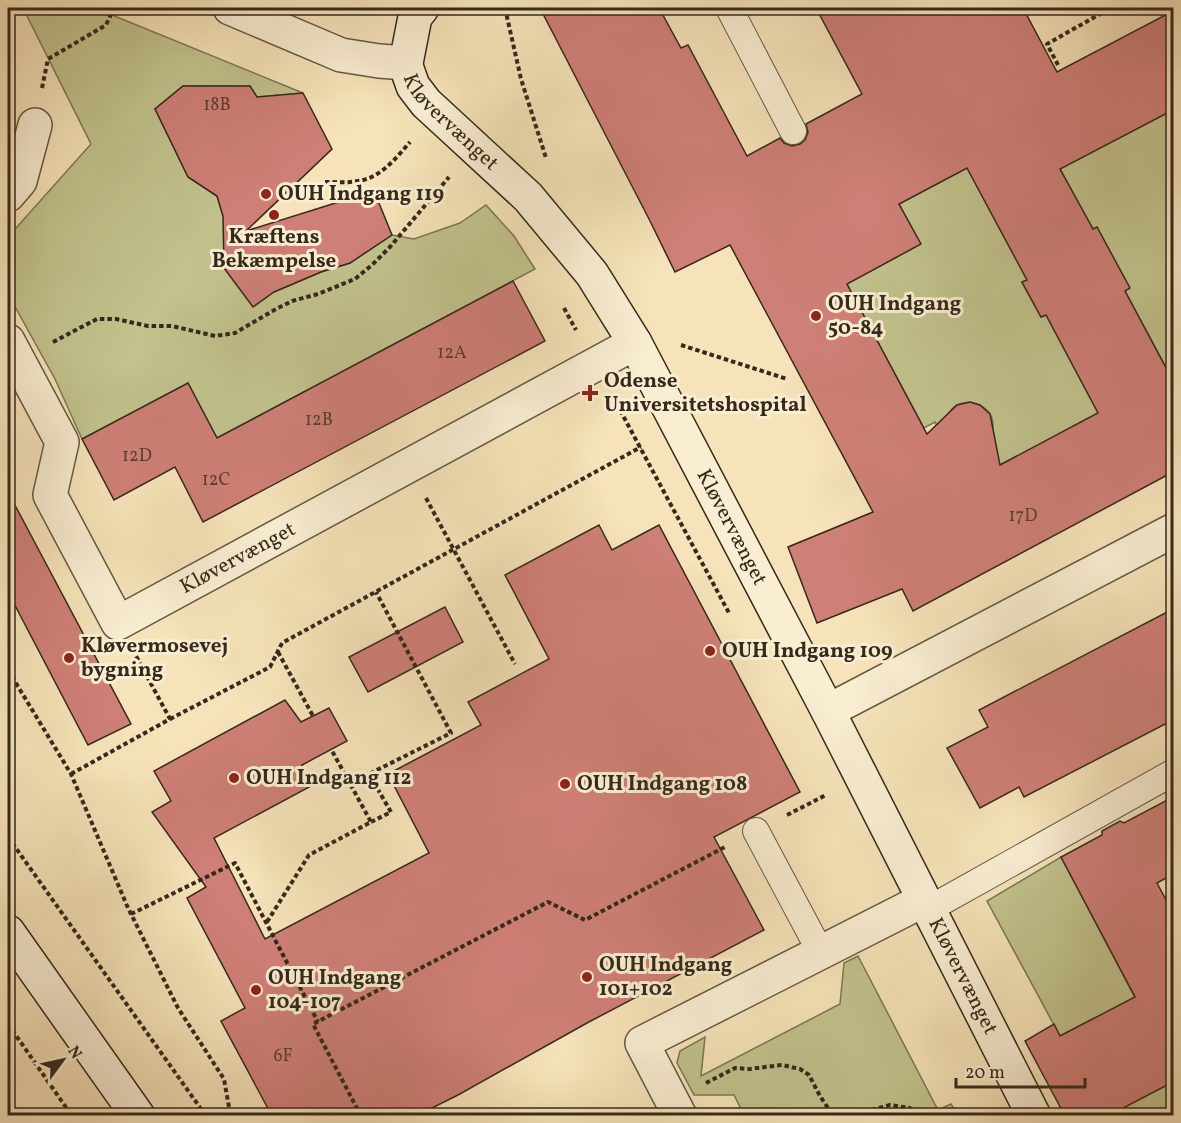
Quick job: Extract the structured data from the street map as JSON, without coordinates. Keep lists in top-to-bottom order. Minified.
{"streets":{"street":["Kløvervænget"]},"places":{"other":["OUH Indgang 119","Kræftens Bekæmpelse","OUH Indgang 50-84","OUH Indgang 109","Kløvermosevej bygning","OUH Indgang 112","OUH Indgang 108","OUH Indgang 101+102","OUH Indgang 104-107"],"health":["Odense Universitetshospital"]},"house_numbers":["18B","12A","12B","12D","12C","17D","6F"],"scale_bar":"20 m","north":"top right"}
